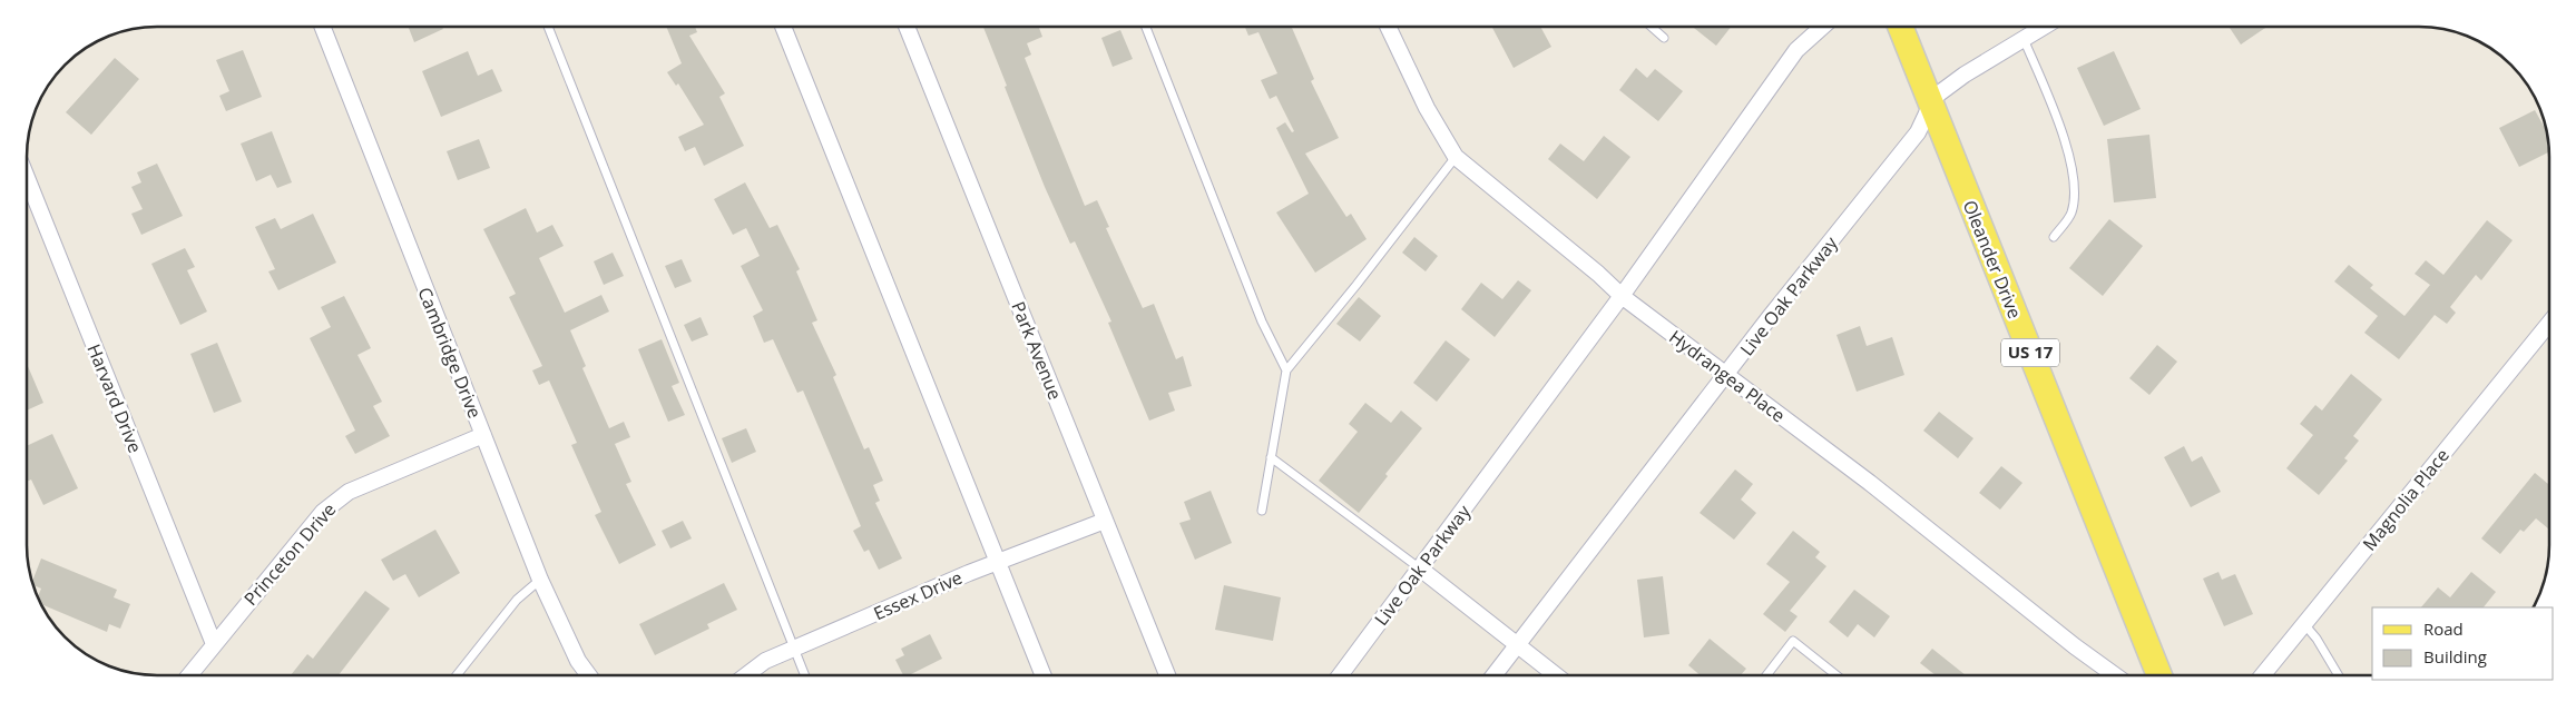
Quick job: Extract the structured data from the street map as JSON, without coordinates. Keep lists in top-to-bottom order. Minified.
{"streets":{"main road":["Oleander Drive","US 17"],"street":["Live Oak Parkway","Park Avenue","Cambridge Drive","Hydrangea Place","Harvard Drive","Magnolia Place","Princeton Drive","Essex Drive"]},"crossings":[["Oleander Drive","Live Oak Parkway"],["Live Oak Parkway","Hydrangea Place"],["Park Avenue","Essex Drive"],["Cambridge Drive","Princeton Drive"],["Harvard Drive","Princeton Drive"]],"legend":["Road","Building"]}
